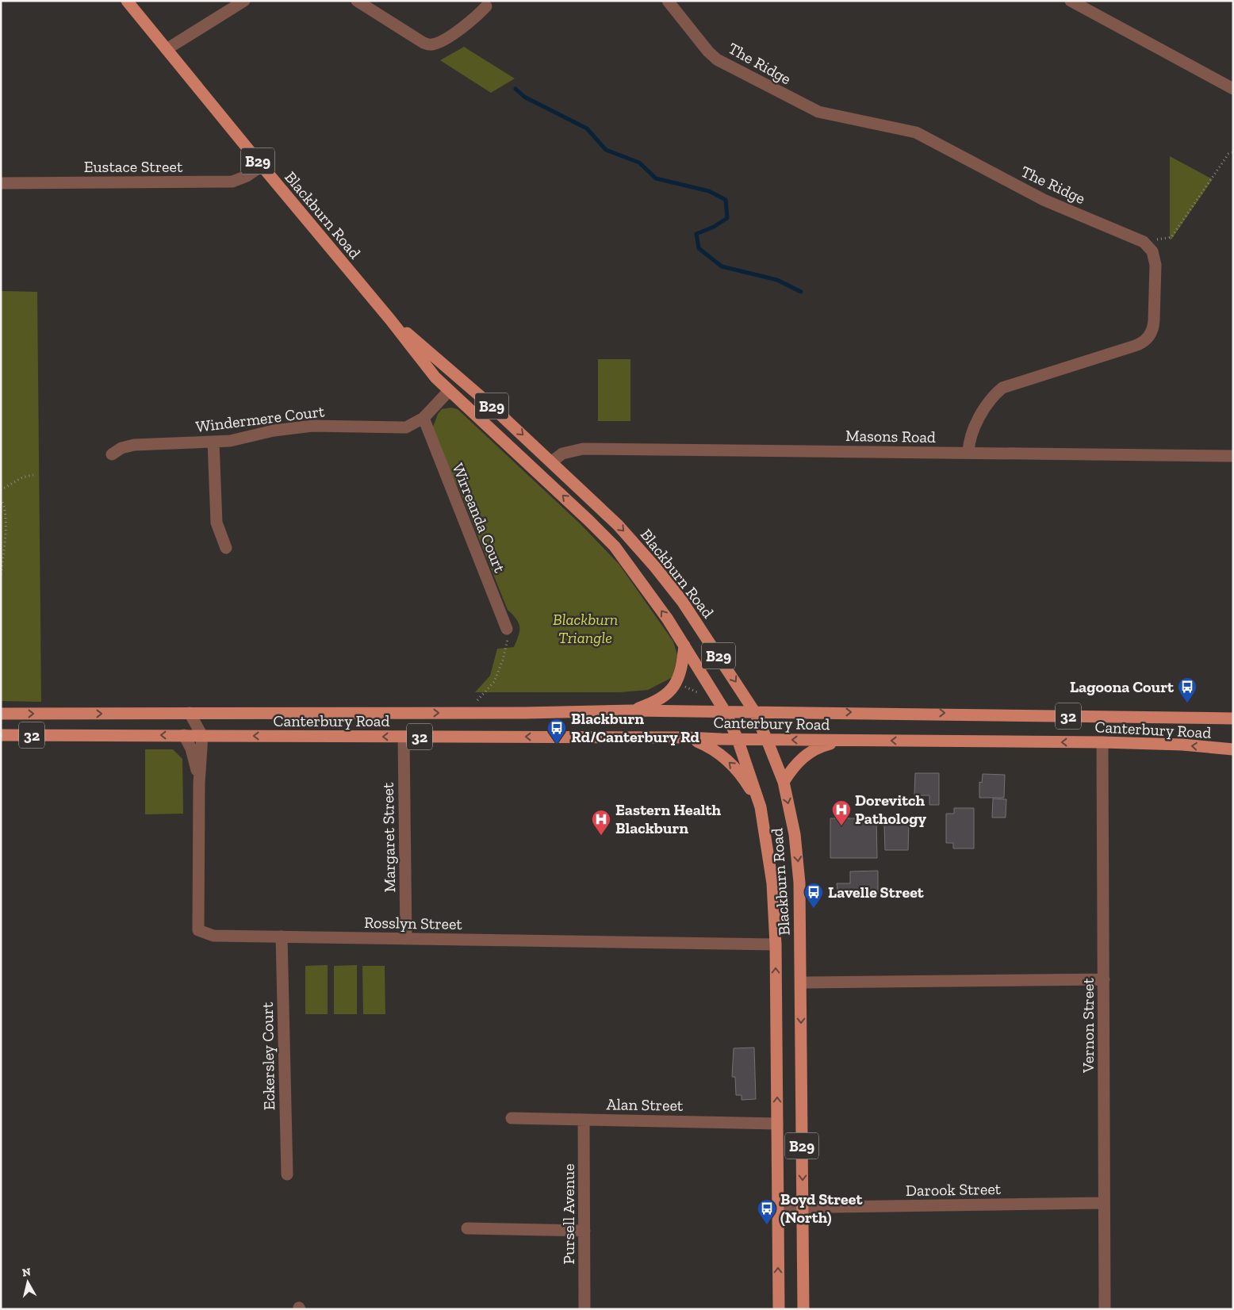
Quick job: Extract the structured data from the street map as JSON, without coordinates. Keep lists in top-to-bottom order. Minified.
{"streets":{"main road":["B29","Blackburn Road","32","Canterbury Road"],"street":["The Ridge","Eustace Street","Windermere Court","Masons Road","Wirreanda Court","Margaret Street","Rosslyn Street","Vernon Street","Eckersley Court","Alan Street","Darook Street","Pursell Avenue"]},"crossings":[["Eustace Street","Blackburn Road"],["Blackburn Road","Windermere Court"],["Blackburn Road","Masons Road"],["Blackburn Road","Canterbury Road"],["Blackburn Road","Rosslyn Street"],["Blackburn Road","Alan Street"],["Blackburn Road","Darook Street"],["Windermere Court","Wirreanda Court"],["Canterbury Road","Margaret Street"],["Canterbury Road","Rosslyn Street"],["Canterbury Road","Vernon Street"],["Margaret Street","Rosslyn Street"],["Rosslyn Street","Eckersley Court"],["Vernon Street","Darook Street"],["Alan Street","Pursell Avenue"]],"parks":["Blackburn Triangle"],"places":{"bus stop":["Lagoona Court","Blackburn Rd/Canterbury Rd","Lavelle Street","Boyd Street (North)"],"hospital":["Dorevitch Pathology","Eastern Health Blackburn"]},"north":"top"}
